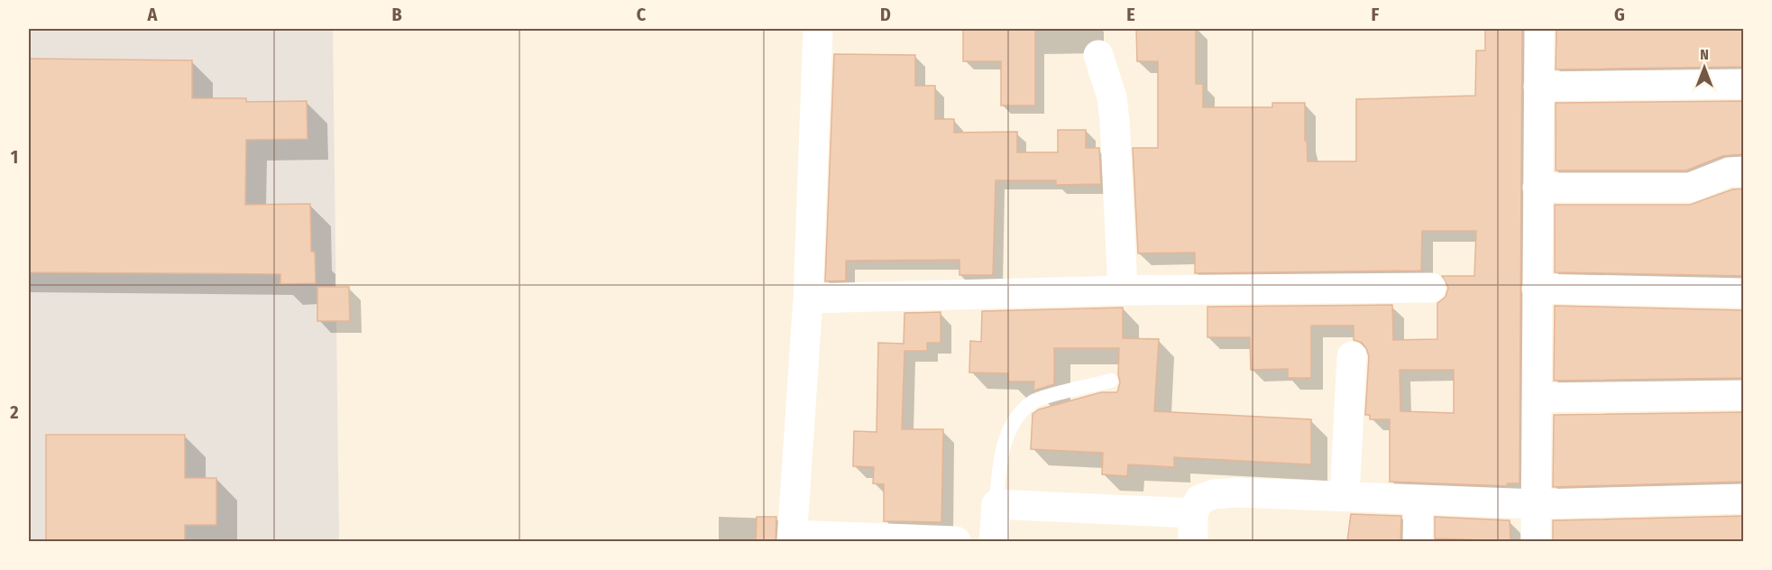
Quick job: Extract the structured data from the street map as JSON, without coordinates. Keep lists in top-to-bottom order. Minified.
{"north":"top","grid":{"columns":["A","B","C","D","E","F","G"],"rows":["1","2"]}}
